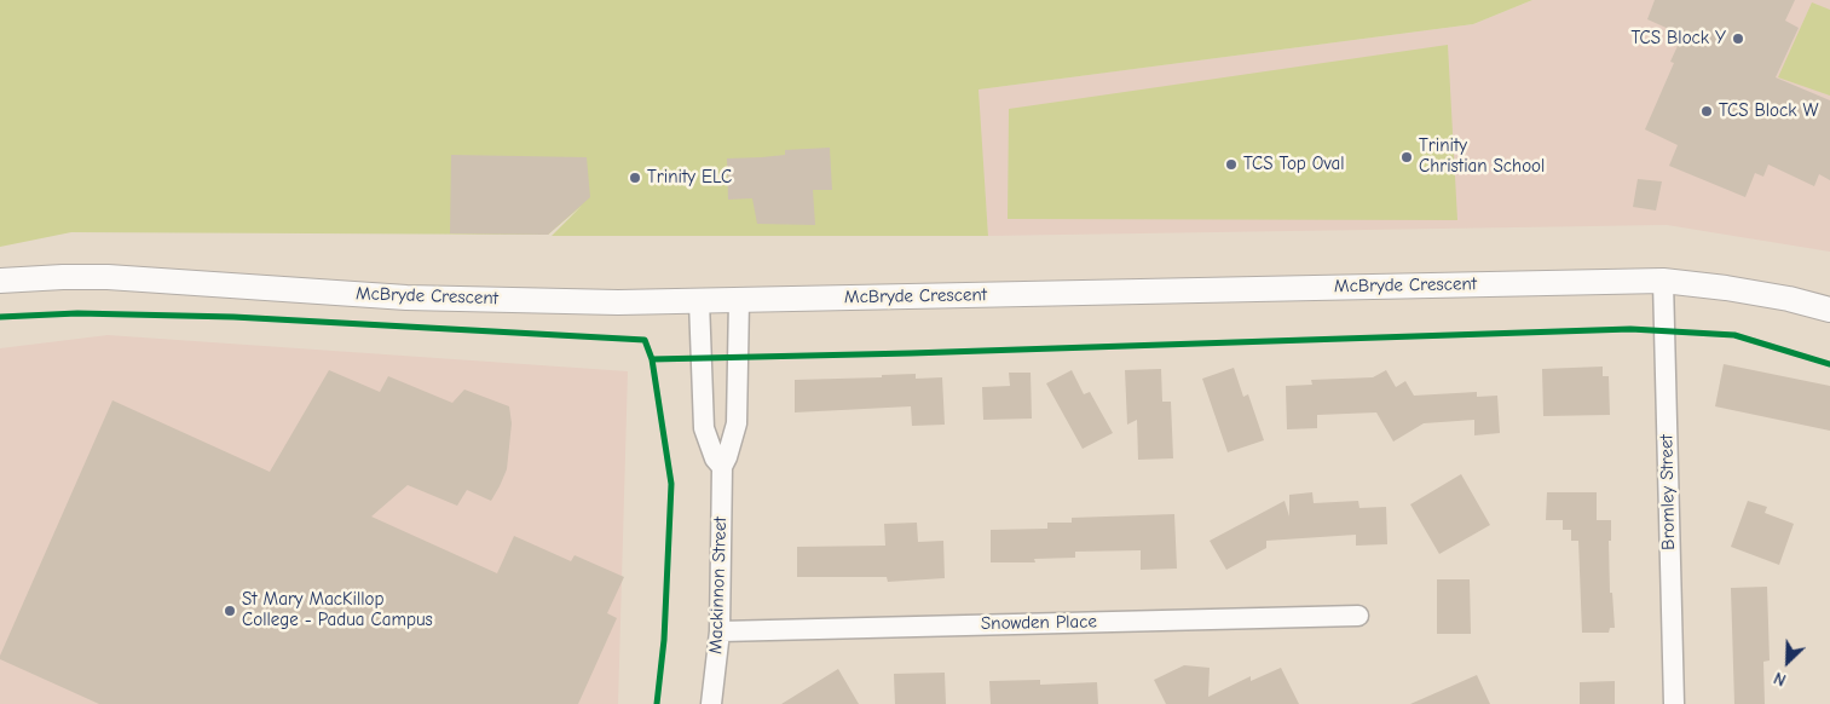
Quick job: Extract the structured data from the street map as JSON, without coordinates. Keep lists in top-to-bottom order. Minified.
{"streets":{"street":["McBryde Crescent","Bromley Street","Mackinnon Street","Snowden Place"]},"crossings":[["McBryde Crescent","Bromley Street"],["McBryde Crescent","Mackinnon Street"],["Mackinnon Street","Snowden Place"]],"places":["TCS Block Y","TCS Block W","Trinity Christian School","TCS Top Oval","Trinity ELC","St Mary MacKillop College - Padua Campus"],"north":"bottom left"}
